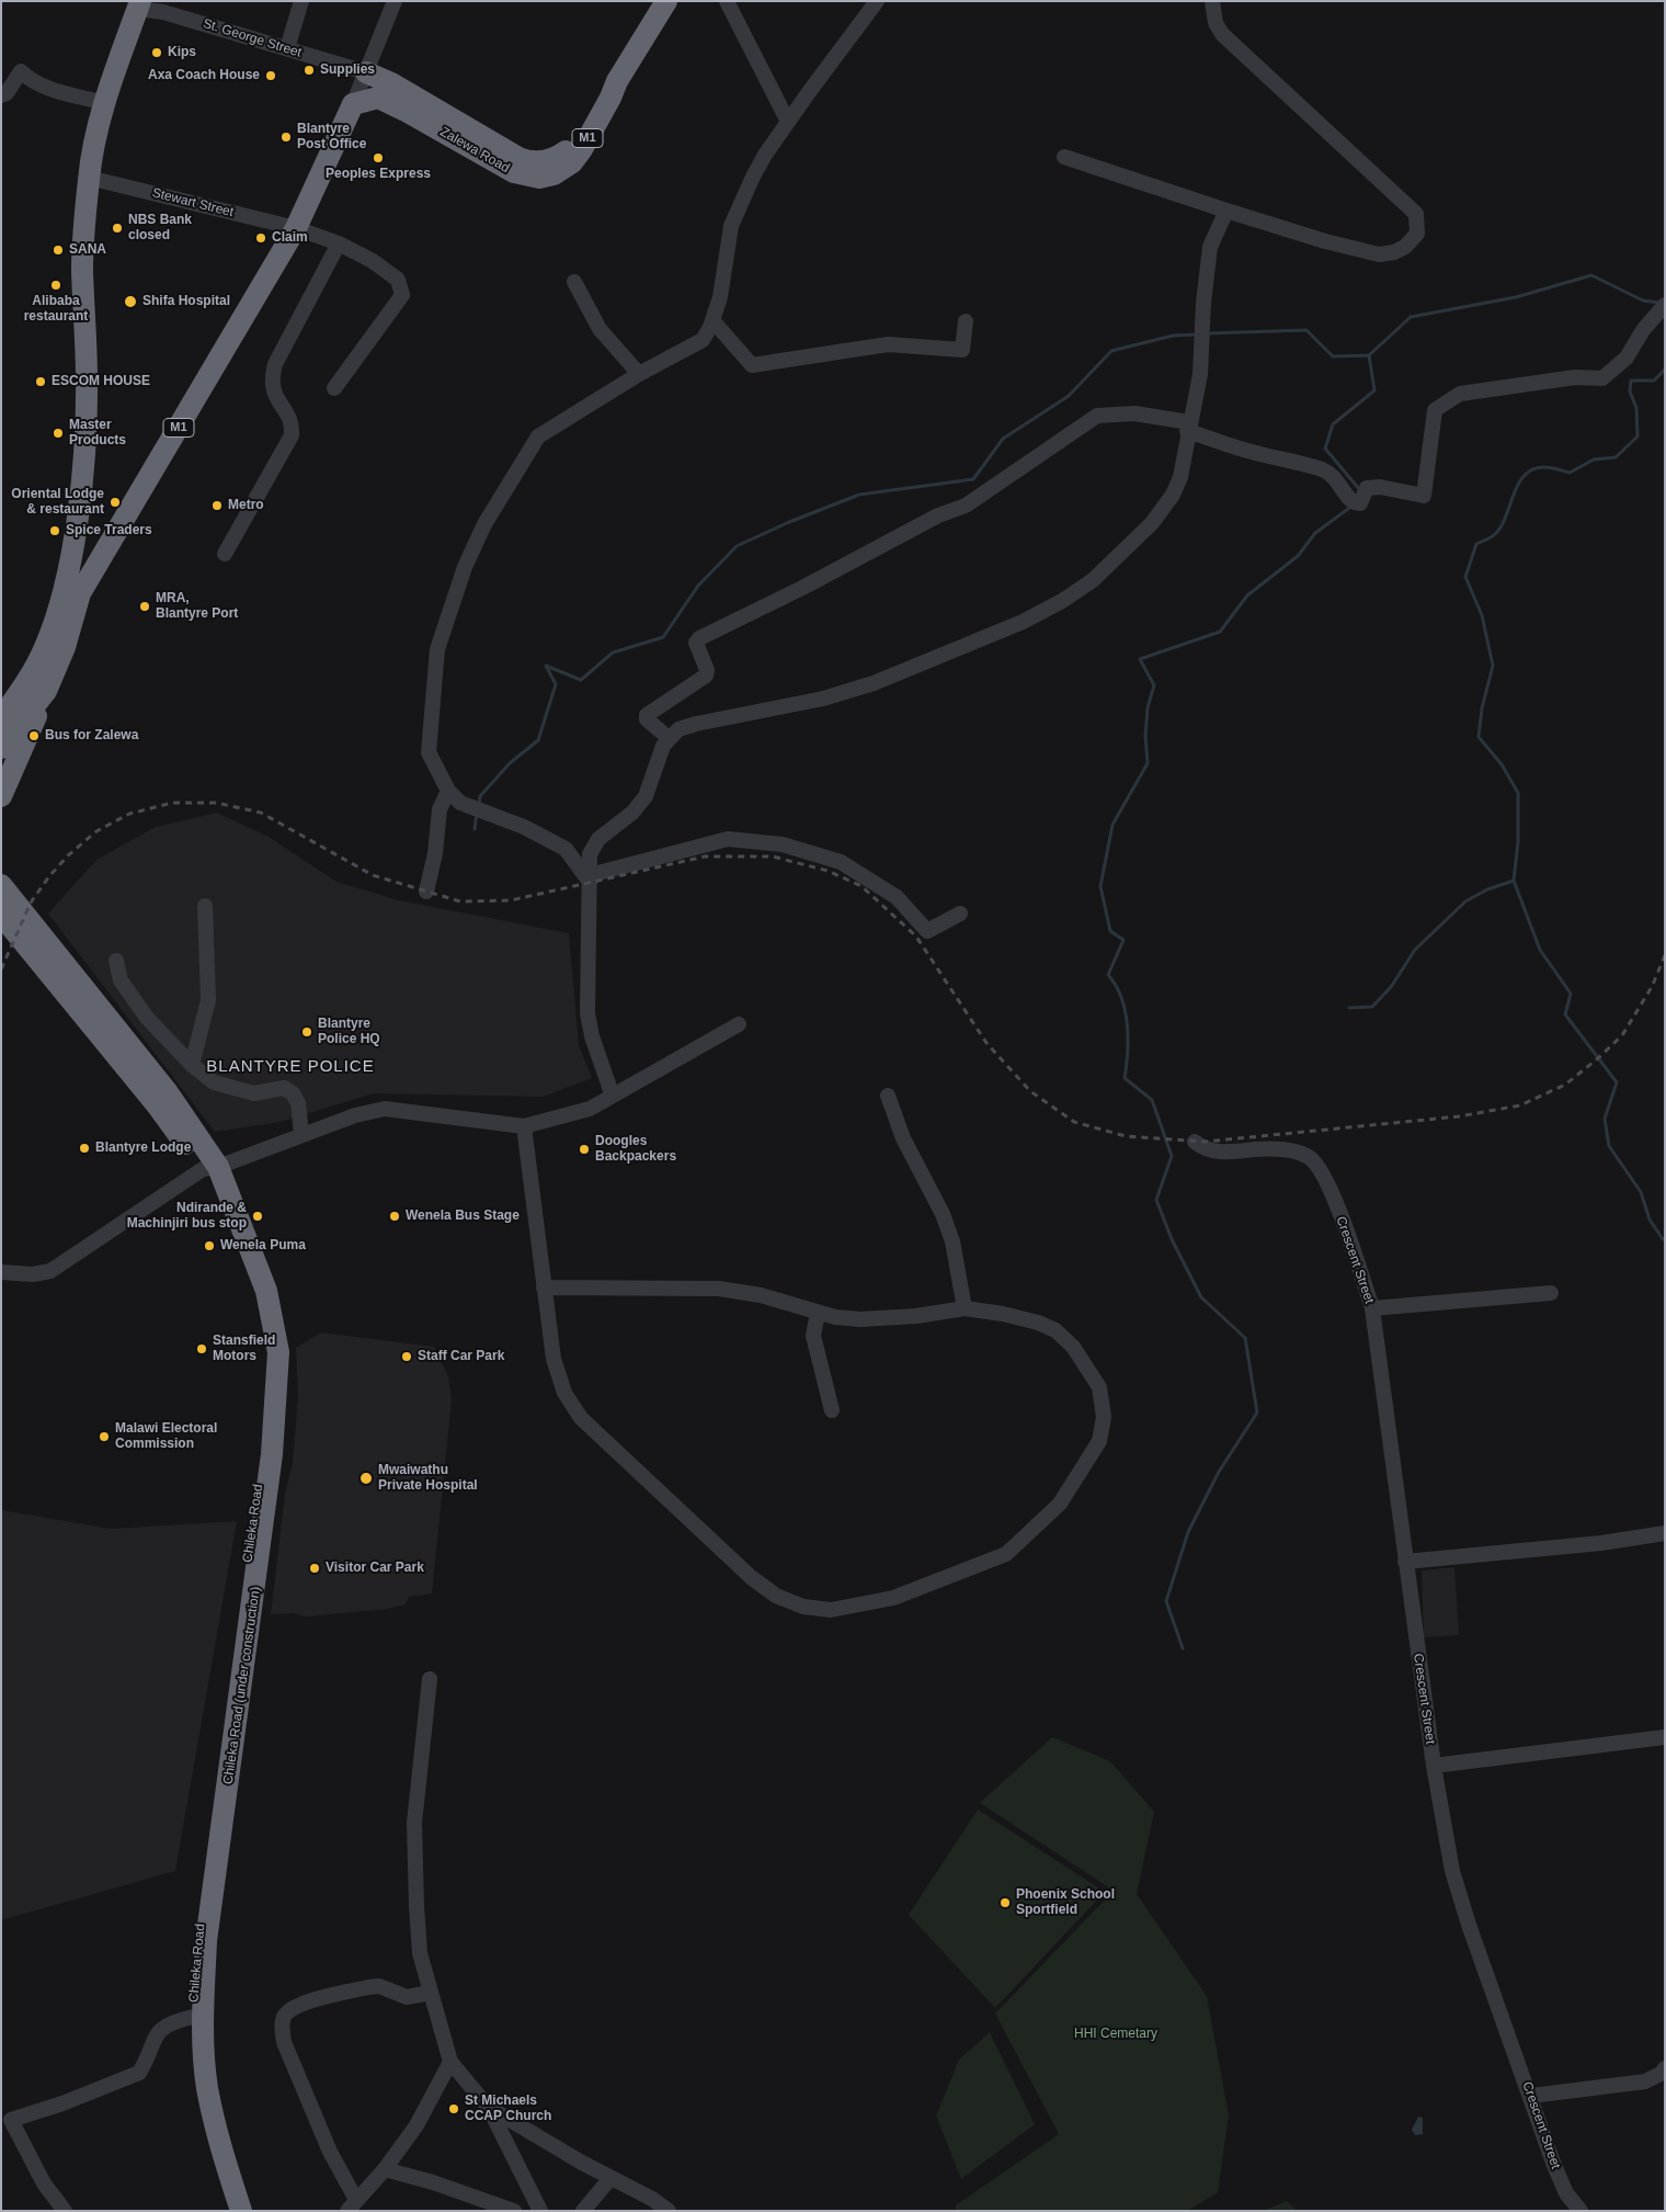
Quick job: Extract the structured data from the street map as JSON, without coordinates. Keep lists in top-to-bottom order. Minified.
{"streets":{"highway":["M1","Zalewa Road","Chileka Road","Chileka Road (under construction)"],"street":["St. George Street","Stewart Street","Crescent Street"]},"crossings":[["St. George Street","Zalewa Road"],["M1","Zalewa Road"],["M1","Stewart Street"],["Chileka Road","Chileka Road (under construction)"]],"districts":["BLANTYRE POLICE"],"parks":["HHI Cemetary"],"places":["Kips","Supplies","Axa Coach House","Blantyre Post Office","Peoples Express","NBS Bank closed","Claim","SANA","Alibaba restaurant","Shifa Hospital","ESCOM HOUSE","Master Products","Oriental Lodge & restaurant","Metro","Spice Traders","MRA, Blantyre Port","Bus for Zalewa","Blantyre Police HQ","Blantyre Lodge","Doogles Backpackers","Ndirande & Machinjiri bus stop","Wenela Bus Stage","Wenela Puma","Stansfield Motors","Staff Car Park","Malawi Electoral Commission","Mwaiwathu Private Hospital","Visitor Car Park","Phoenix School Sportfield","St Michaels CCAP Church"]}
